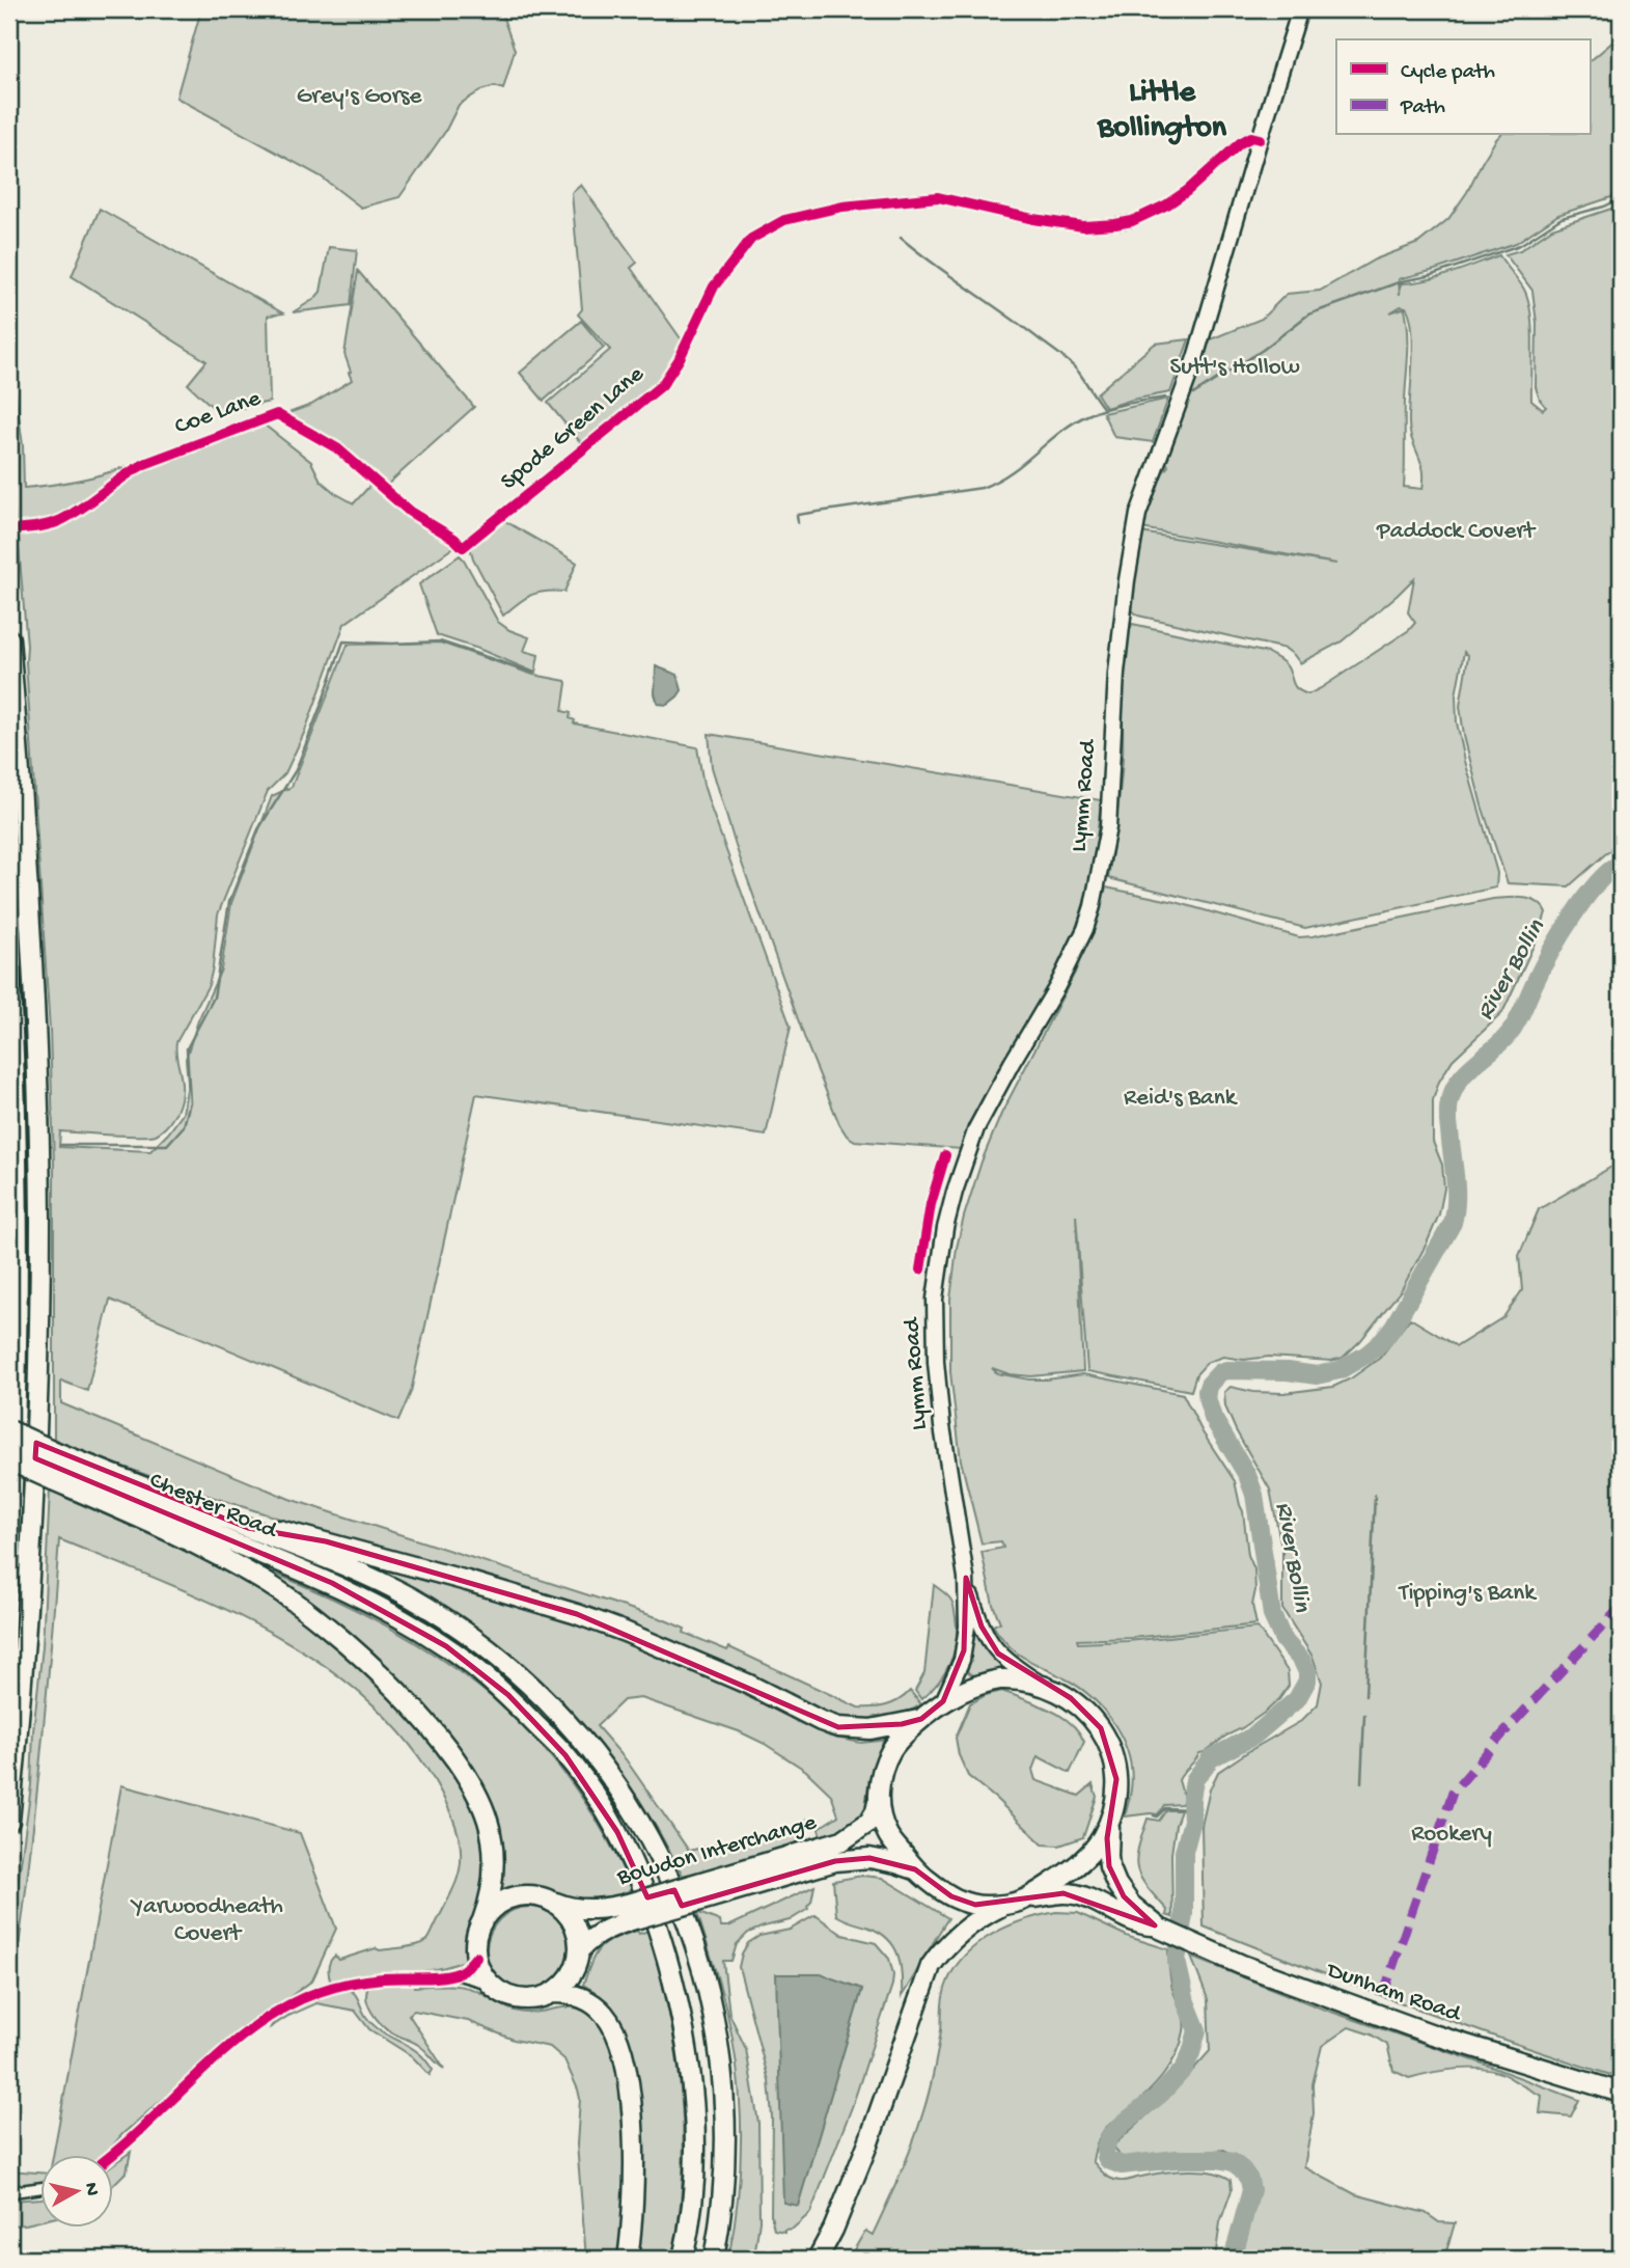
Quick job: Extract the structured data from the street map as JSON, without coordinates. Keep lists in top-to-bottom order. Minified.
{"streets":{"highway":["Chester Road","Bowdon Interchange","Dunham Road"],"main road":["Lymm Road"],"street":["Coe Lane","Spode Green Lane"]},"crossings":[["Coe Lane","Spode Green Lane"],["Spode Green Lane","Lymm Road"],["Lymm Road","Bowdon Interchange"],["Lymm Road","Dunham Road"],["Bowdon Interchange","Dunham Road"]],"districts":["Little Bollington"],"water":["River Bollin"],"parks":["Grey's Gorse","Sutt's Hollow","Paddock Covert","Reid's Bank","Tipping's Bank","Rookery","Yarwoodheath Covert"],"legend":["Cycle path","Path"],"north":"right"}
